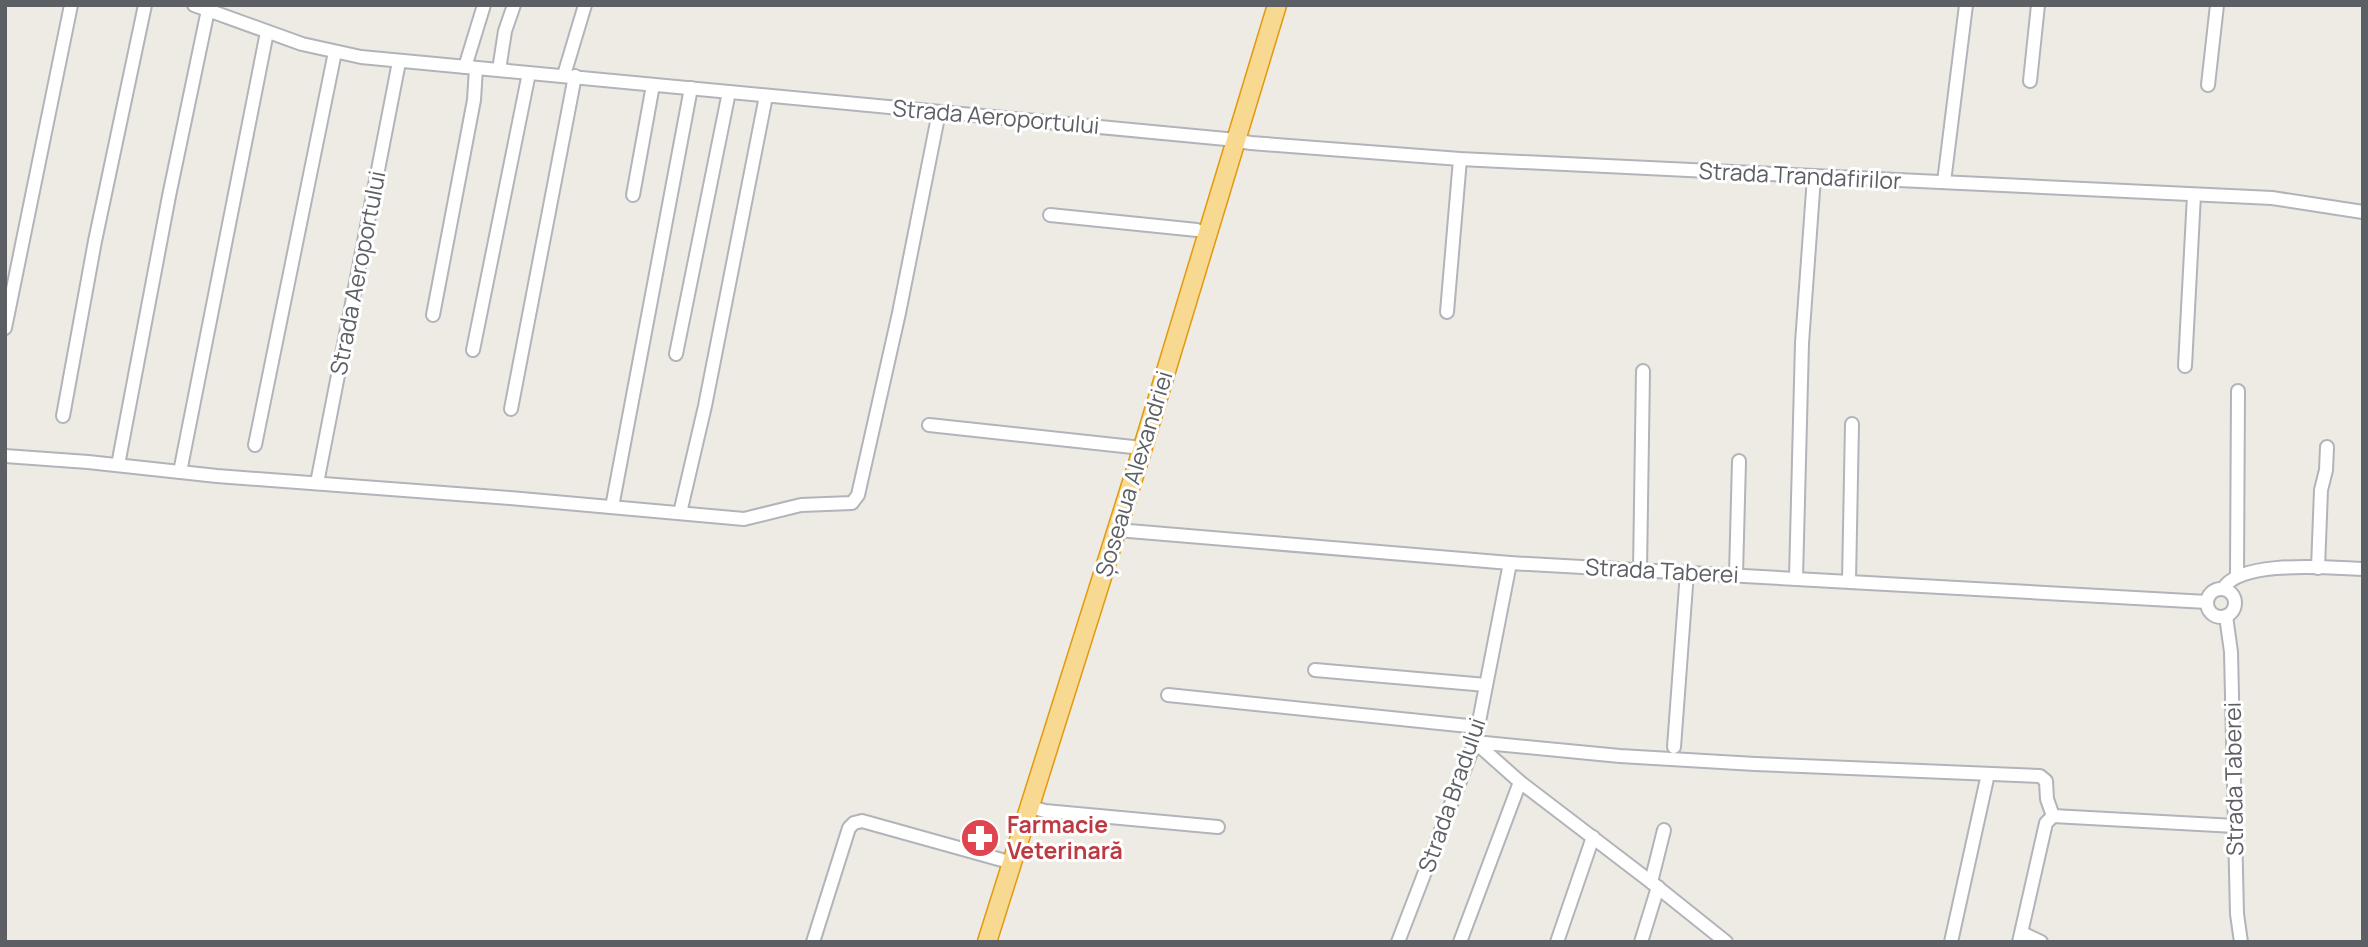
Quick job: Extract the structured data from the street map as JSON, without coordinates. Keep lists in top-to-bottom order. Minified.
{"streets":{"highway":["Șoseaua Alexandriei"],"street":["Strada Aeroportului","Strada Trandafirilor","Strada Taberei","Strada Bradului"]},"crossings":[["Strada Aeroportului","Strada Trandafirilor"],["Strada Aeroportului","Șoseaua Alexandriei"],["Strada Trandafirilor","Șoseaua Alexandriei"],["Șoseaua Alexandriei","Strada Taberei"],["Strada Taberei","Strada Bradului"]],"places":{"pharmacy":["Farmacie Veterinară"]}}
